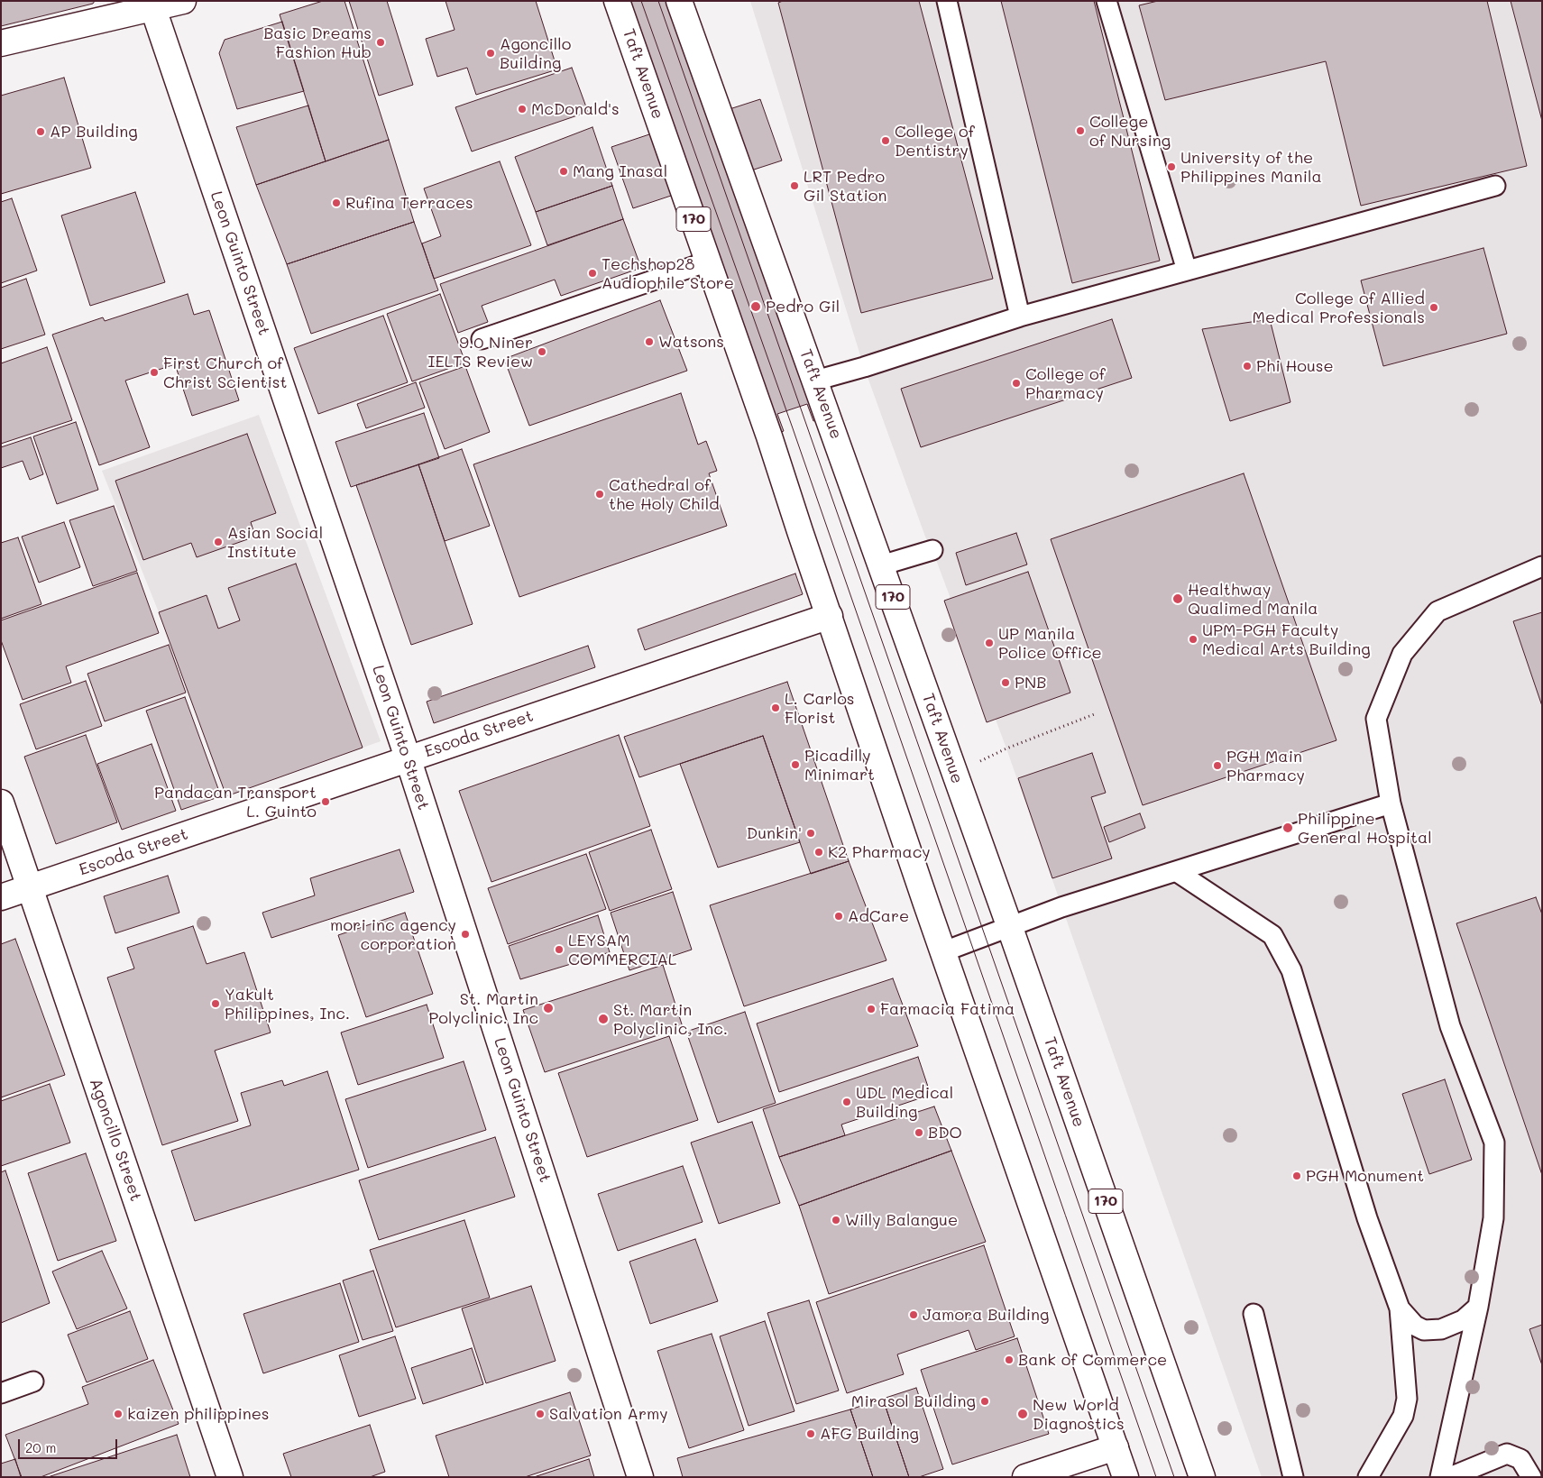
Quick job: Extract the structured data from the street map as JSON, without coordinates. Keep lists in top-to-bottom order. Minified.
{"streets":{"street":["Taft Avenue","170","Leon Guinto Street","Escoda Street","Agoncillo Street"]},"crossings":[["Taft Avenue","Escoda Street"],["Leon Guinto Street","Escoda Street"],["Escoda Street","Agoncillo Street"]],"places":["Basic Dreams Fashion Hub","Agoncillo Building","McDonald's","College of Nursing","AP Building","College of Dentistry","University of the Philippines Manila","Mang Inasal","LRT Pedro Gil Station","Rufina Terraces","Techshop28 Audiophile Store","Pedro Gil","College of Allied Medical Professionals","Watsons","9.0 Niner IELTS Review","Phi House","First Church of Christ Scientist","College of Pharmacy","Cathedral of the Holy Child","Asian Social Institute","Healthway Qualimed Manila","UPM-PGH Faculty Medical Arts Building","UP Manila Police Office","PNB","L. Carlos Florist","Picadilly Minimart","PGH Main Pharmacy","Pandacan Transport L. Guinto","Philippine General Hospital","Dunkin'","K2 Pharmacy","AdCare","mori inc agency corporation","LEYSAM COMMERCIAL","Yakult Philippines, Inc.","St. Martin Polyclinic. Inc","Farmacia Fatima","St. Martin Polyclinic, Inc.","UDL Medical Building","BDO","PGH Monument","Willy Balangue","Jamora Building","Bank of Commerce","Mirasol Building","kaizen philippines","Salvation Army","New World Diagnostics","AFG Building"],"scale_bar":"20 m"}
